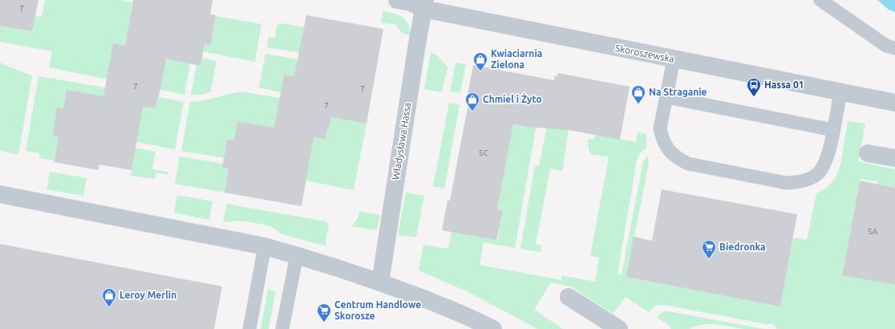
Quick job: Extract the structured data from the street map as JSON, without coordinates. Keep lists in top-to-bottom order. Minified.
{"streets":{"street":["Skoroszewska","Władysława Hassa"]},"crossings":[["Skoroszewska","Władysława Hassa"]],"places":{"shop":["Kwiaciarnia Zielona","Na Straganie","Chmiel i Żyto","Leroy Merlin"],"bus stop":["Hassa 01"],"supermarket":["Biedronka","Centrum Handlowe Skorosze"]},"house_numbers":["7","7","7","7","5C","5A"]}
